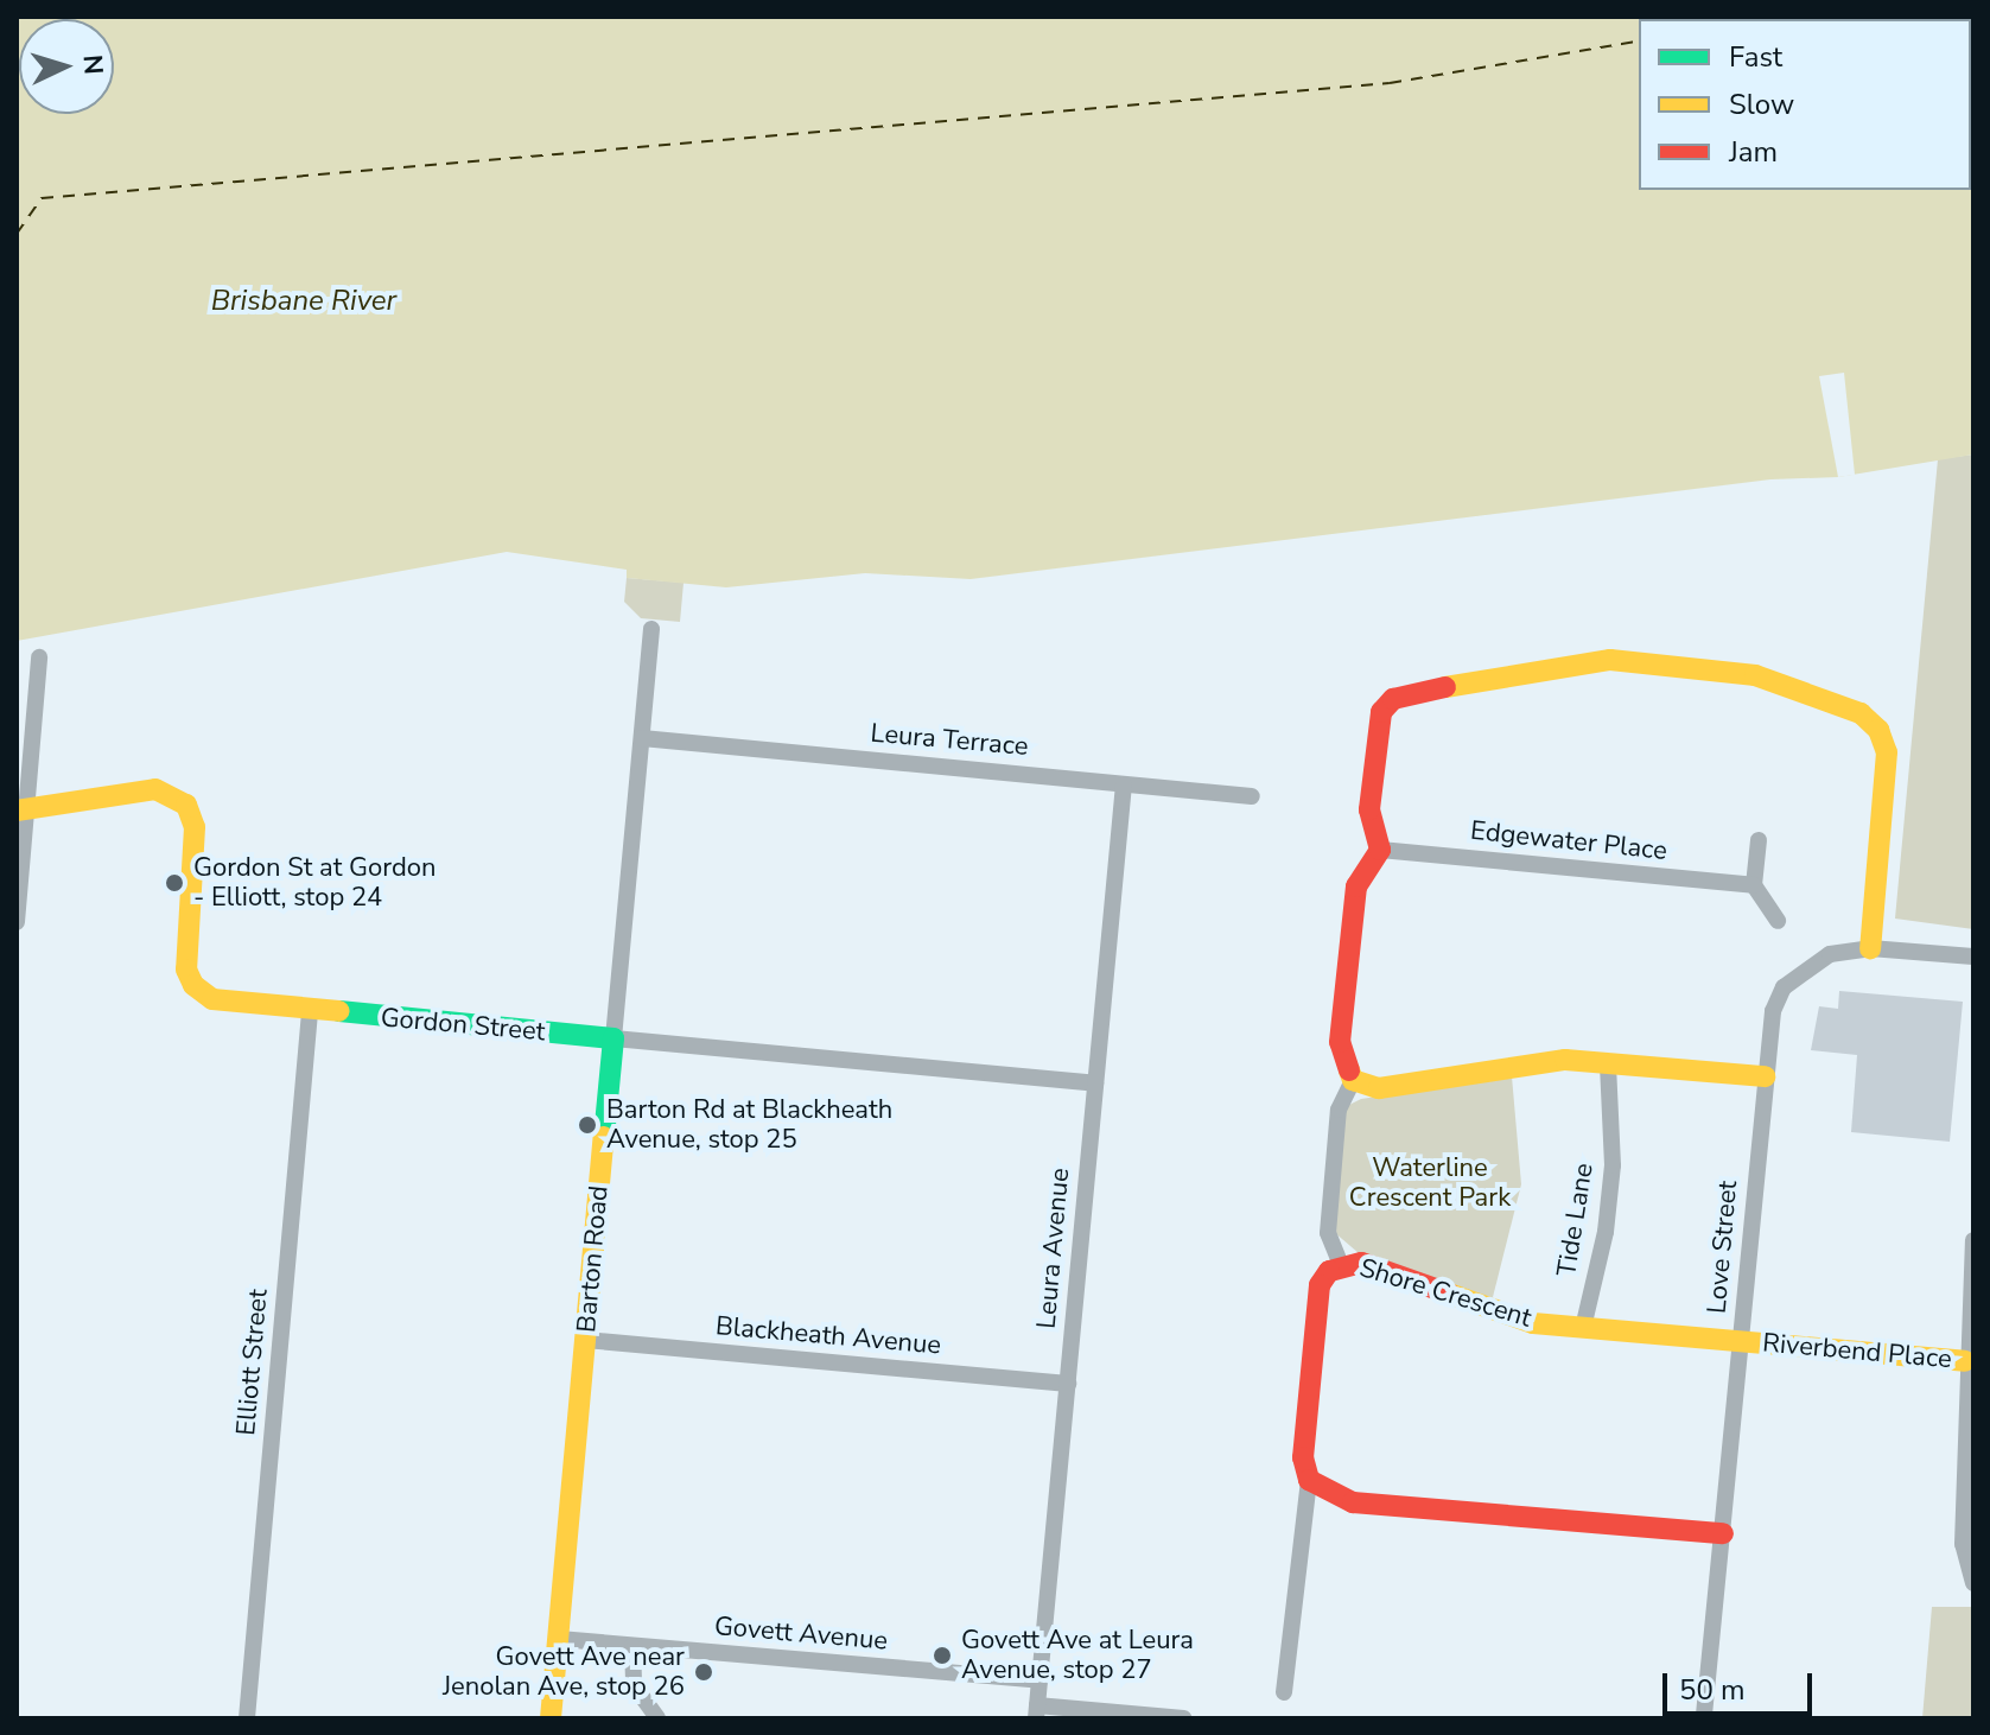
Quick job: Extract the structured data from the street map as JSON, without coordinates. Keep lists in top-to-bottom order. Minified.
{"streets":{"street":["Leura Terrace","Edgewater Place","Gordon Street","Tide Lane","Love Street","Leura Avenue","Barton Road","Shore Crescent","Blackheath Avenue","Riverbend Place","Elliott Street","Govett Avenue"]},"crossings":[["Leura Terrace","Leura Avenue"],["Leura Terrace","Barton Road"],["Gordon Street","Leura Avenue"],["Gordon Street","Barton Road"],["Gordon Street","Elliott Street"],["Tide Lane","Shore Crescent"],["Love Street","Shore Crescent"],["Love Street","Riverbend Place"],["Leura Avenue","Blackheath Avenue"],["Leura Avenue","Govett Avenue"],["Barton Road","Blackheath Avenue"],["Barton Road","Govett Avenue"],["Shore Crescent","Riverbend Place"]],"water":["Brisbane River"],"parks":["Waterline Crescent Park"],"places":["Gordon St at Gordon - Elliott, stop 24","Barton Rd at Blackheath Avenue, stop 25","Govett Ave at Leura Avenue, stop 27","Govett Ave near Jenolan Ave, stop 26"],"legend":["Fast","Slow","Jam"],"scale_bar":"50 m","north":"right"}
